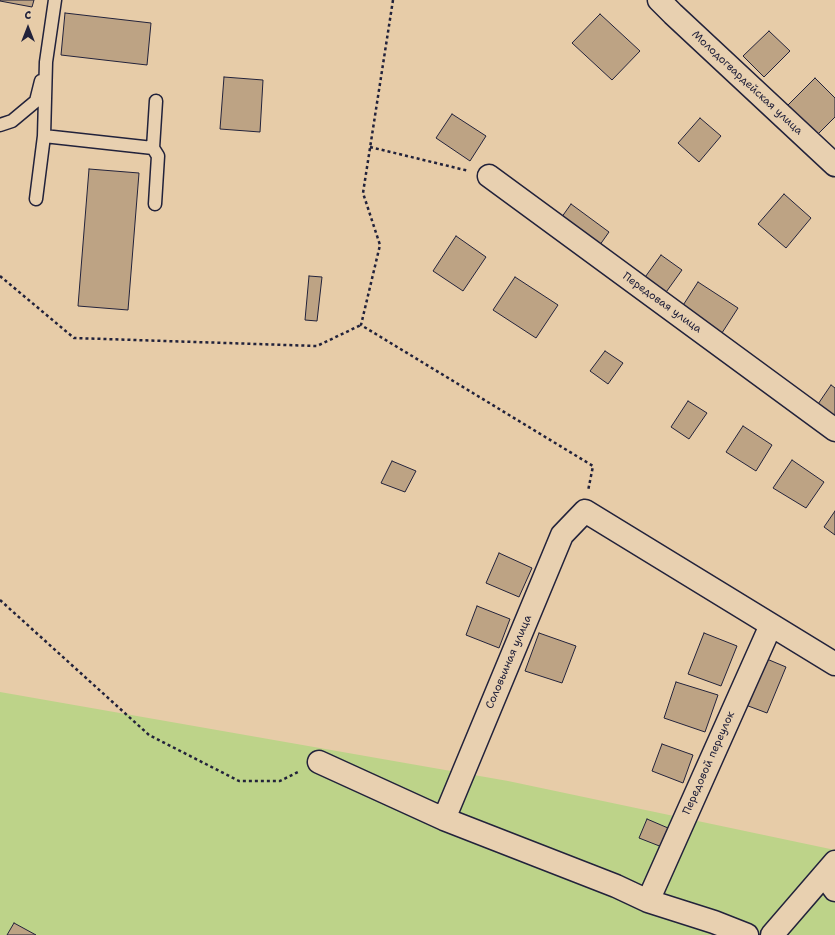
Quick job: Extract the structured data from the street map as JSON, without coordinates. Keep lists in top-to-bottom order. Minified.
{"streets":{"street":["Молодогвардейская улица","Передовая улица","Соловьиная улица","Передовой переулок"]},"north":"top"}
